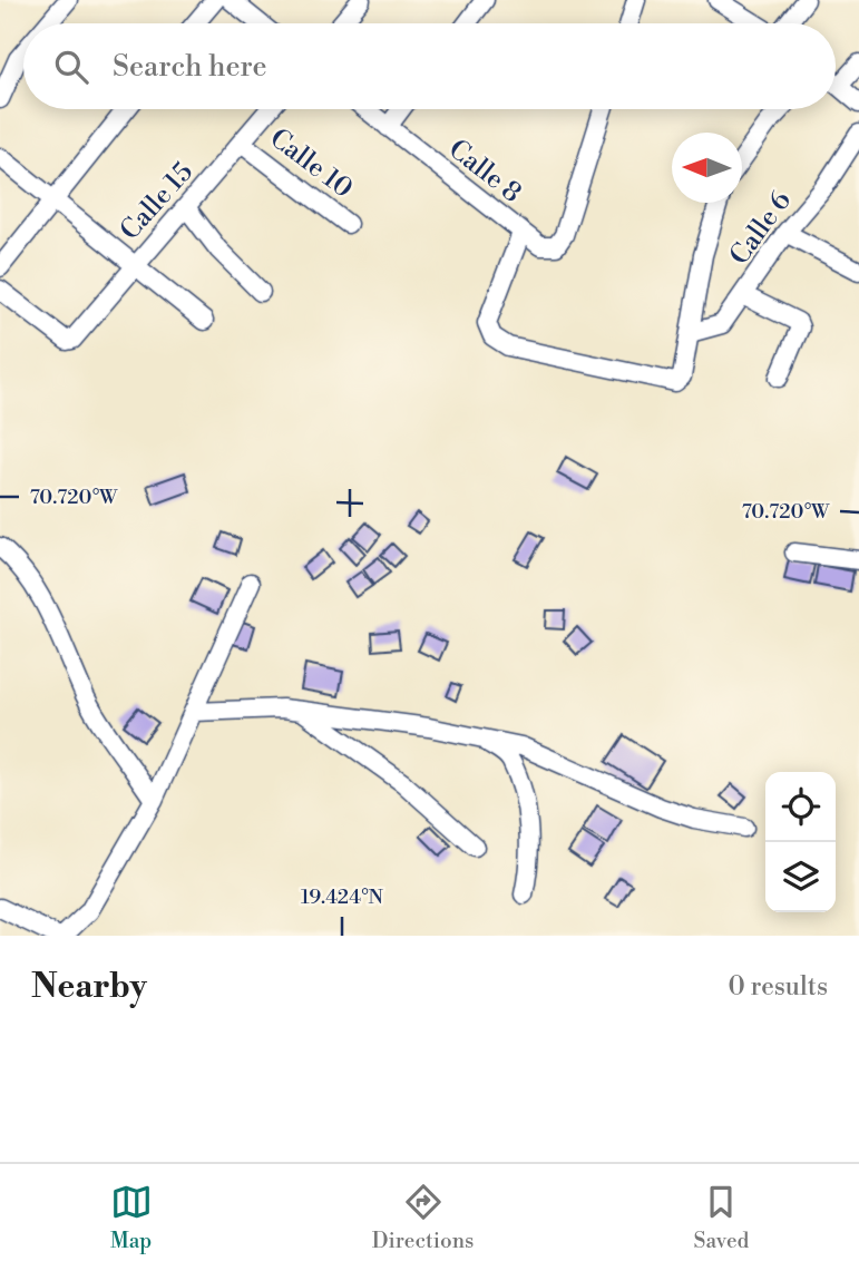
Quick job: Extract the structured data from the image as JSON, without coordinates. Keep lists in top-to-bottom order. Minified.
{"streets":{"street":["Calle 10","Calle 8","Calle 15","Calle 6"]},"crossings":[["Calle 10","Calle 15"]],"north":"left","page":{"search":"Search here","heading":["Nearby","0 results"],"nav":["Map","Directions","Saved"]},"coordinates":["70.720°W","19.424°N"]}
